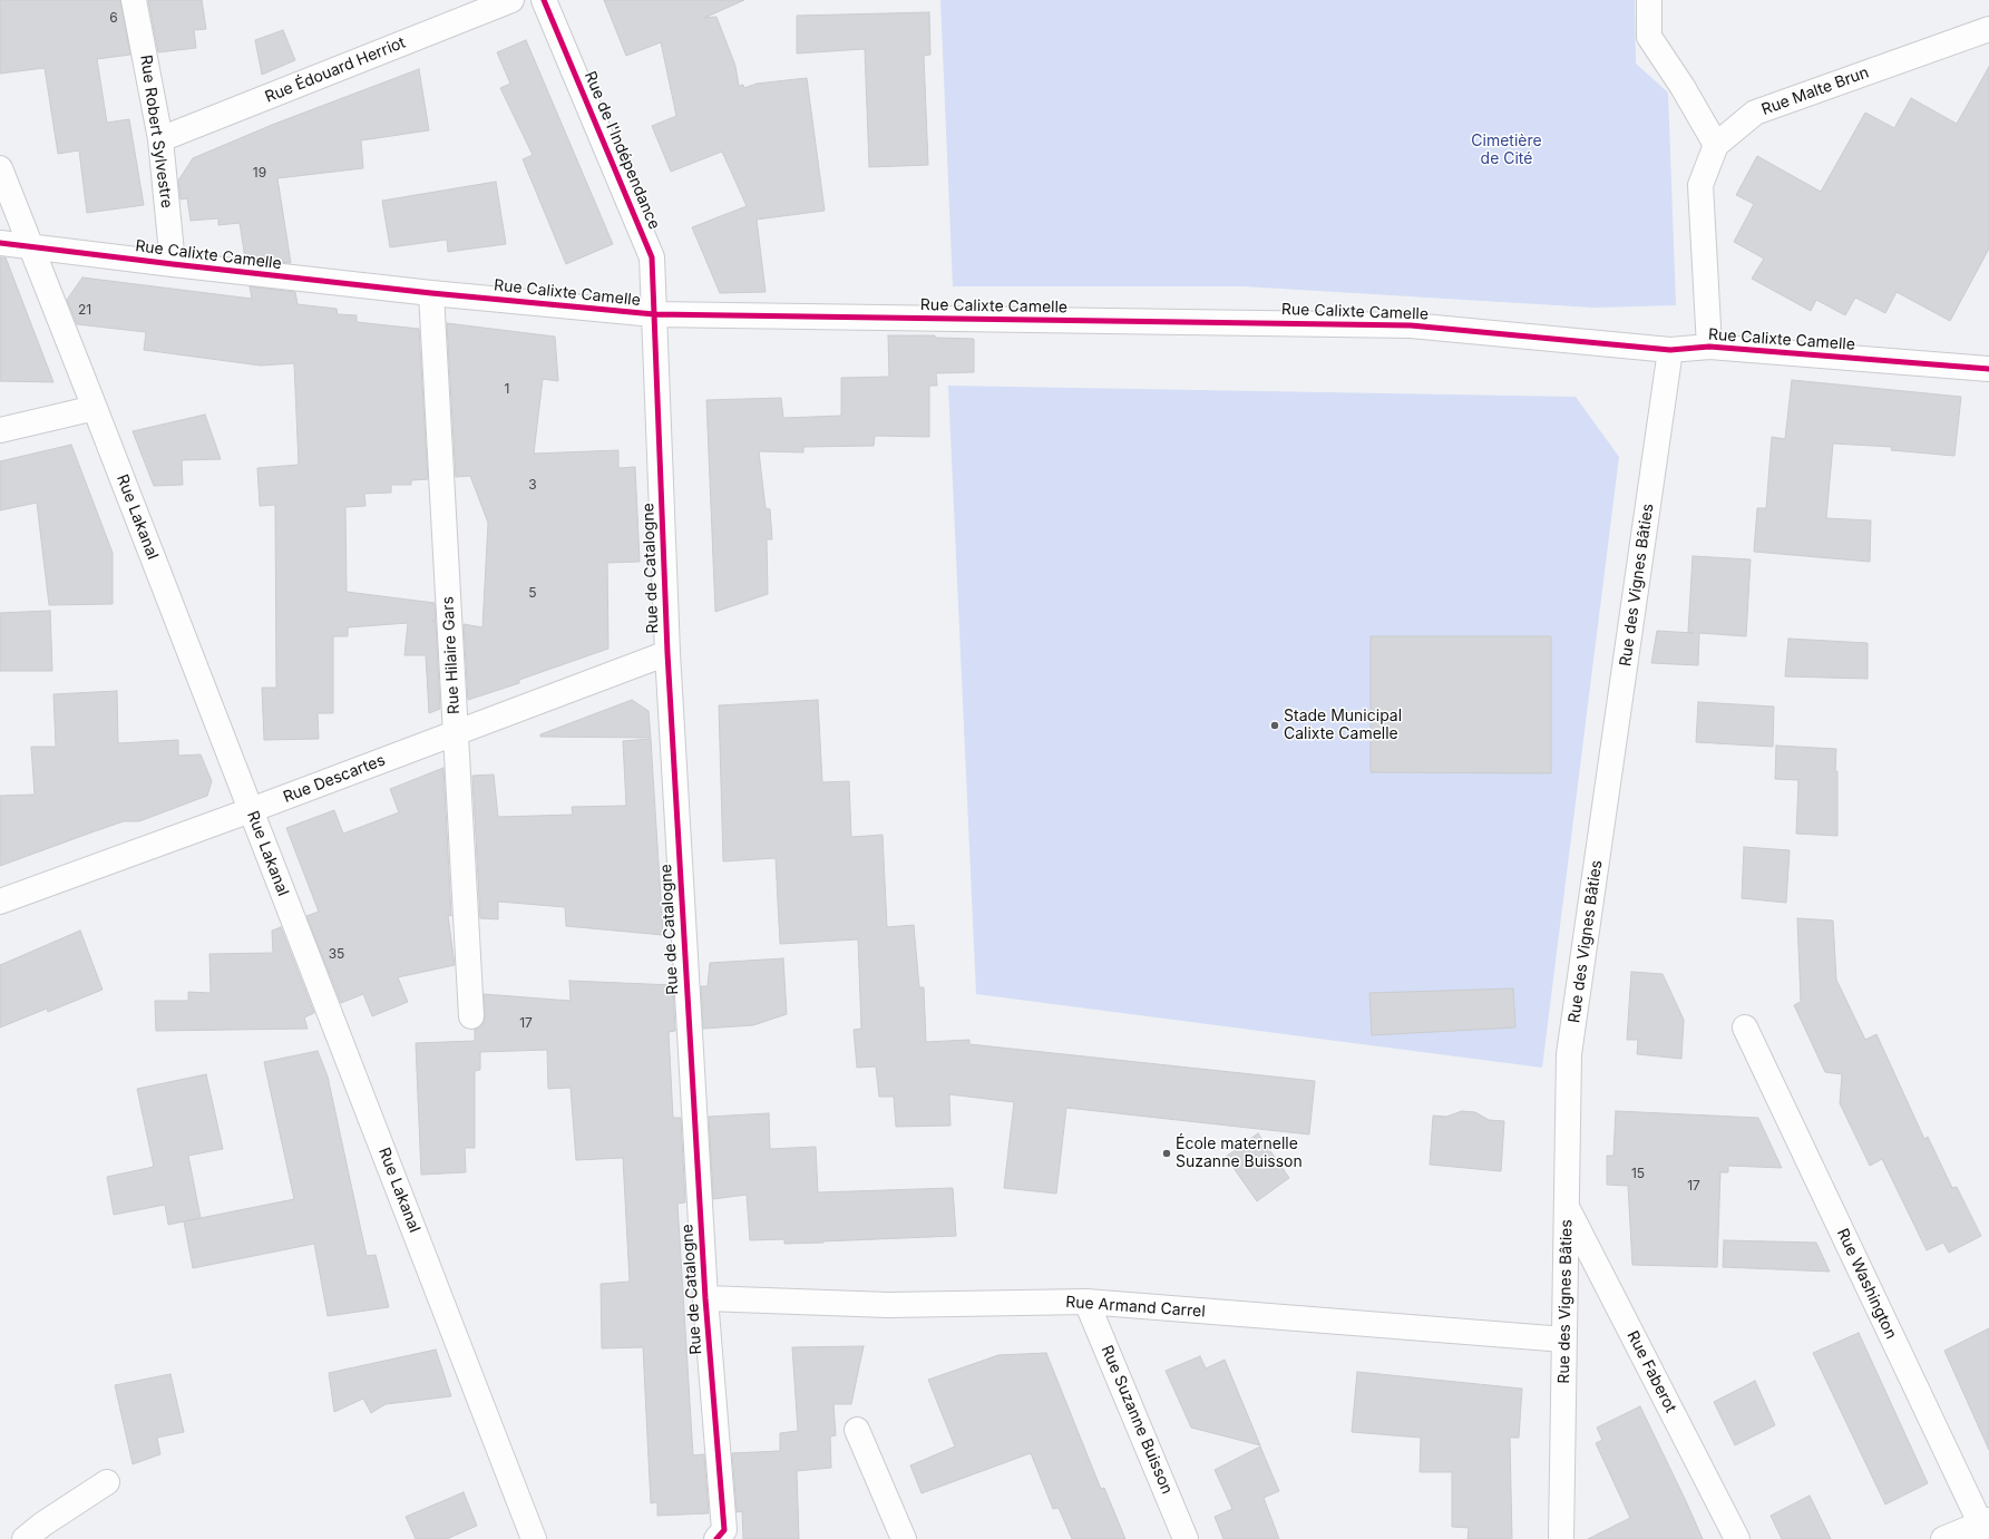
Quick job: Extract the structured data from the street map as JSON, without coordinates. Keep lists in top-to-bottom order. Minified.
{"streets":{"street":["Rue Édouard Herriot","Rue Malte Brun","Rue Robert Sylvestre","Rue de l'Indépendance","Rue Calixte Camelle","Rue Lakanal","Rue de Catalogne","Rue des Vignes Bâties","Rue Hilaire Gars","Rue Descartes","Rue Washington","Rue Armand Carrel","Rue Faberot","Rue Suzanne Buisson"]},"crossings":[["Rue Édouard Herriot","Rue Robert Sylvestre"],["Rue Malte Brun","Rue Calixte Camelle"],["Rue Robert Sylvestre","Rue Calixte Camelle"],["Rue de l'Indépendance","Rue Calixte Camelle"],["Rue de l'Indépendance","Rue de Catalogne"],["Rue Calixte Camelle","Rue Lakanal"],["Rue Calixte Camelle","Rue de Catalogne"],["Rue Calixte Camelle","Rue des Vignes Bâties"],["Rue Calixte Camelle","Rue Hilaire Gars"],["Rue Lakanal","Rue Descartes"],["Rue de Catalogne","Rue Descartes"],["Rue de Catalogne","Rue Armand Carrel"],["Rue des Vignes Bâties","Rue Armand Carrel"],["Rue des Vignes Bâties","Rue Faberot"],["Rue Hilaire Gars","Rue Descartes"],["Rue Armand Carrel","Rue Suzanne Buisson"]],"parks":["Cimetière de Cité"],"places":["Stade Municipal Calixte Camelle","École maternelle Suzanne Buisson"],"house_numbers":["6","19","21","1","3","5","35","17","15","17"]}
